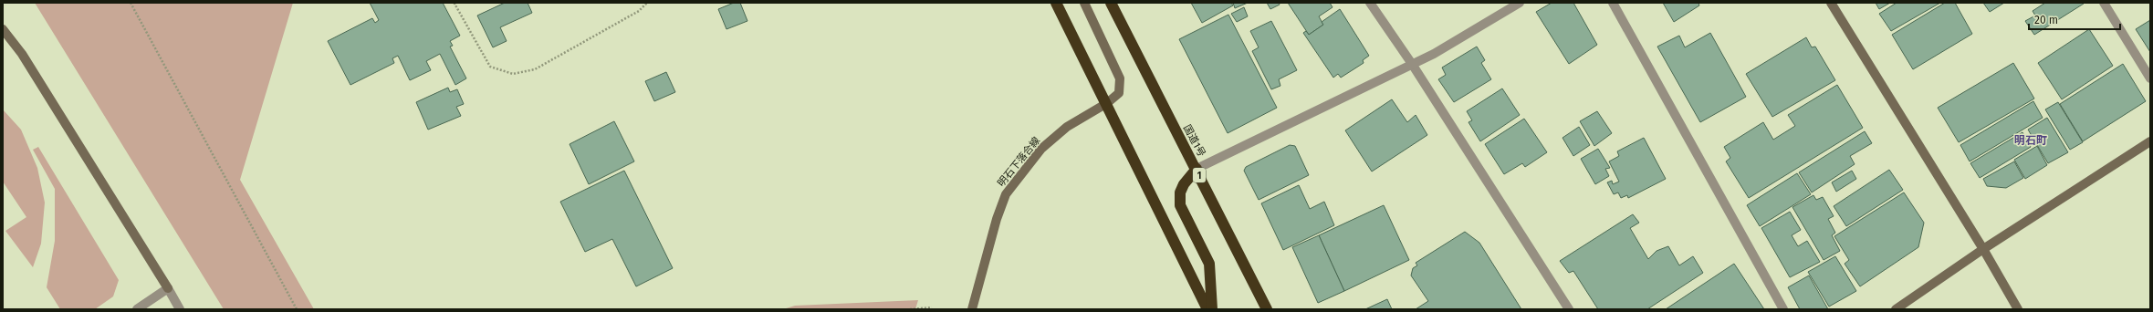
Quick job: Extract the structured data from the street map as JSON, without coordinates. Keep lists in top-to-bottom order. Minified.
{"streets":{"highway":["国道1号","1"],"street":["明石下落合線"]},"districts":["明石町"],"scale_bar":"20 m"}
